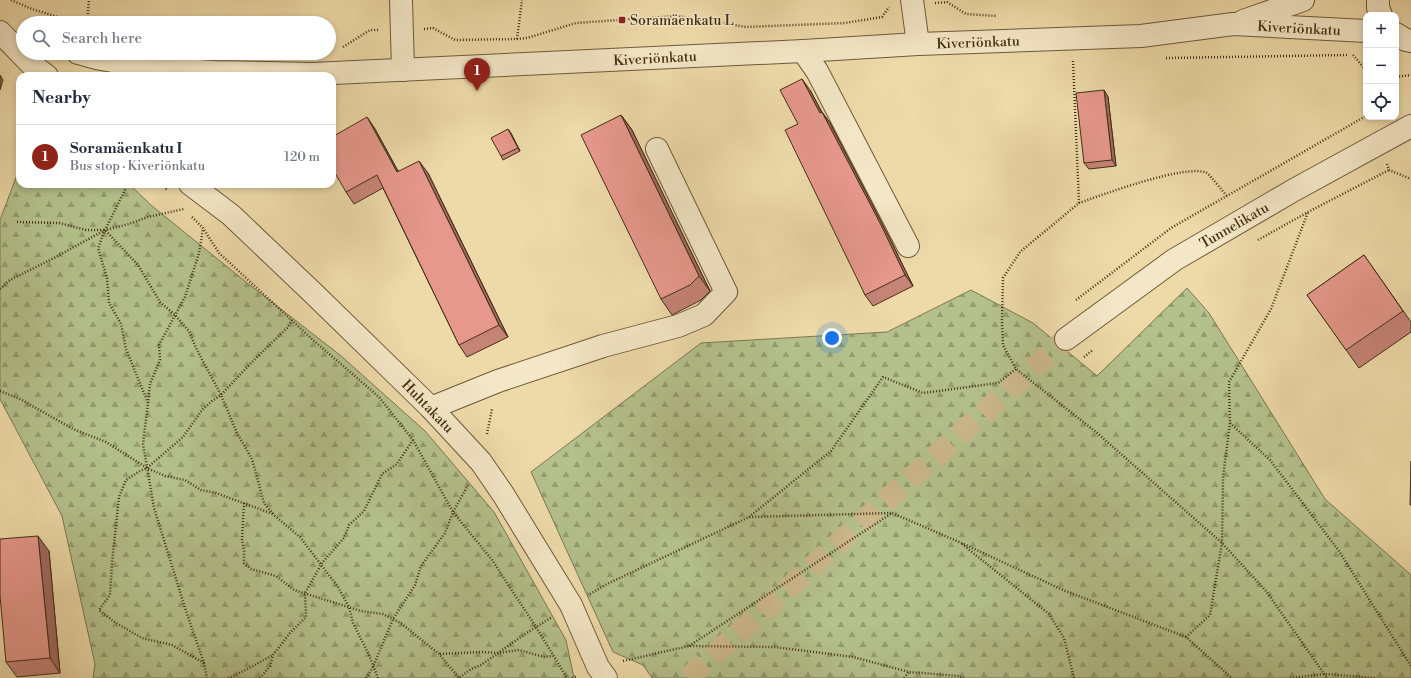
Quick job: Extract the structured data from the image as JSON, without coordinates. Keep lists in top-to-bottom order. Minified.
{"streets":{"street":["Kiveriönkatu","Tunnelikatu","Huhtakatu"]},"places":{"transit":["Soramäenkatu L"]},"page":{"map_buttons":["+","−"],"search":"Search here","pins":"1","heading":"Nearby","list":[{"mark":"1","name":"Soramäenkatu I","note":"Bus stop · Kiveriönkatu","value":"120 m"}]}}
